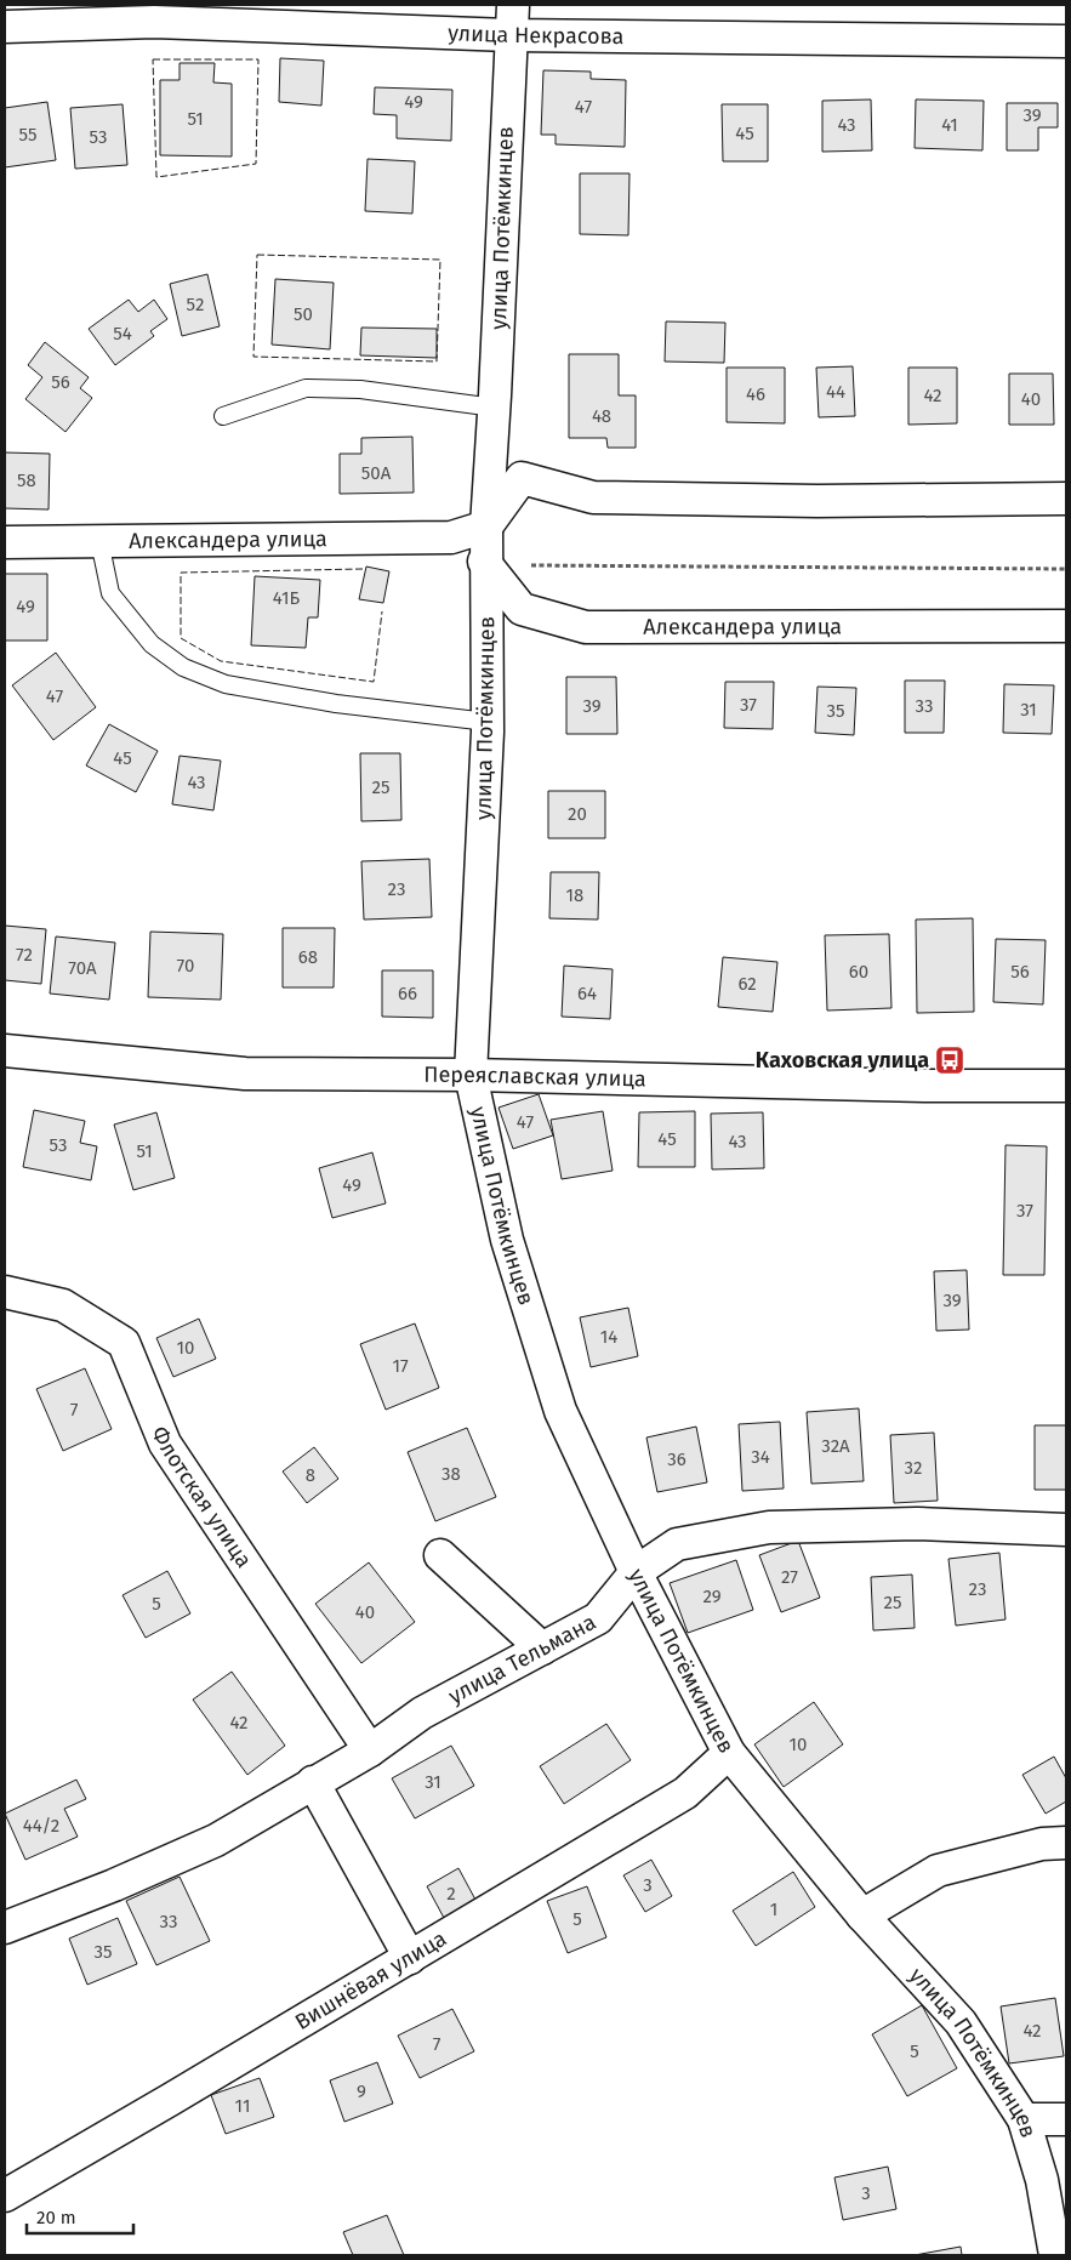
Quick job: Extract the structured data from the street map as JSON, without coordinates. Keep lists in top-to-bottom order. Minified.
{"streets":{"street":["улица Некрасова","улица Потёмкинцев","Александера улица","Переяславская улица","Флотская улица","улица Тельмана","Вишнёвая улица"]},"crossings":[["улица Некрасова","улица Потёмкинцев"],["улица Потёмкинцев","Александера улица"],["улица Потёмкинцев","Переяславская улица"],["улица Потёмкинцев","улица Тельмана"],["улица Потёмкинцев","Вишнёвая улица"],["Флотская улица","улица Тельмана"]],"places":{"bus stop":["Каховская улица"]},"house_numbers":["49","47","39","51","43","41","45","55","53","52","50","54","56","44","46","42","40","48","50А","58","41Б","49","47","37","39","33","31","35","45","43","25","20","23","18","72","68","70","70А","60","56","62","66","64","47","45","43","53","51","49","37","39","14","10","17","7","32А","34","36","32","38","8","27","23","29","25","5","40","42","10","31","44/2","3","2","1","5","33","35","42","7","5","9","11","3"],"scale_bar":"20 m"}
